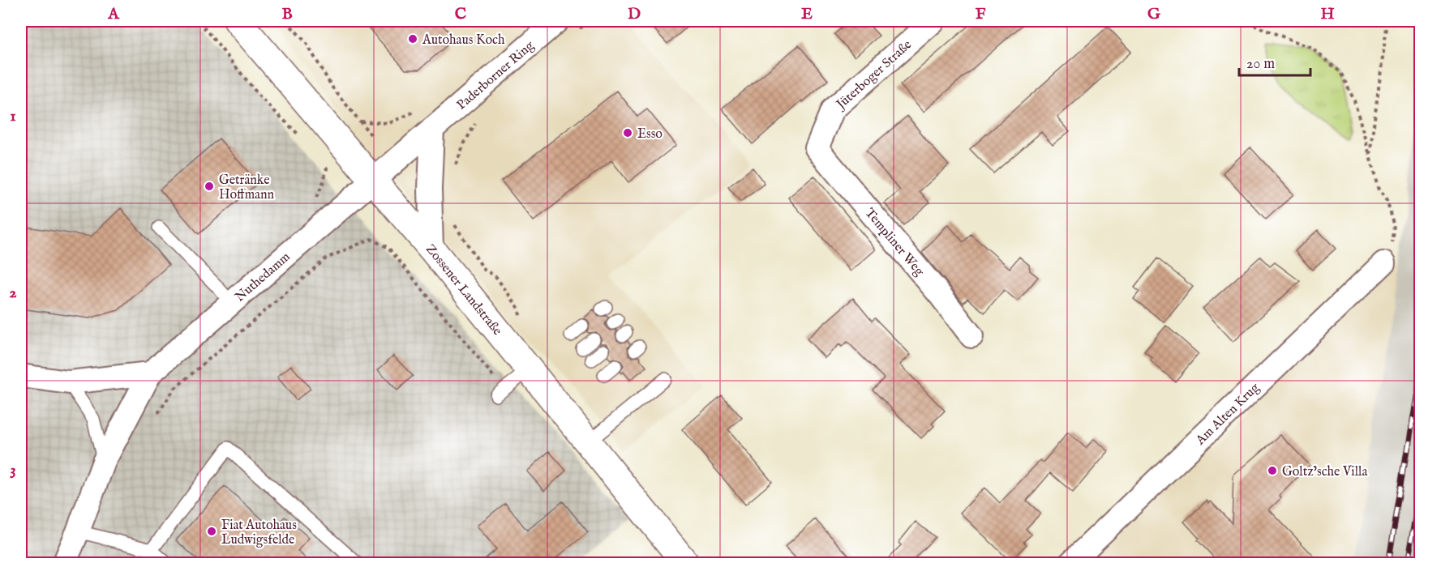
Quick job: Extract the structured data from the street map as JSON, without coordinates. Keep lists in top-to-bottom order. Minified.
{"streets":{"main road":["Zossener Landstraße"],"street":["Jüterboger Straße","Paderborner Ring","Templiner Weg","Nuthedamm","Am Alten Krug"]},"crossings":[["Jüterboger Straße","Templiner Weg"],["Paderborner Ring","Nuthedamm"],["Paderborner Ring","Zossener Landstraße"],["Nuthedamm","Zossener Landstraße"]],"places":["Autohaus Koch","Esso","Getränke Hoffmann","Goltz’sche Villa","Fiat Autohaus Ludwigsfelde"],"scale_bar":"20 m","grid":{"columns":["A","B","C","D","E","F","G","H"],"rows":["1","2","3"]}}
